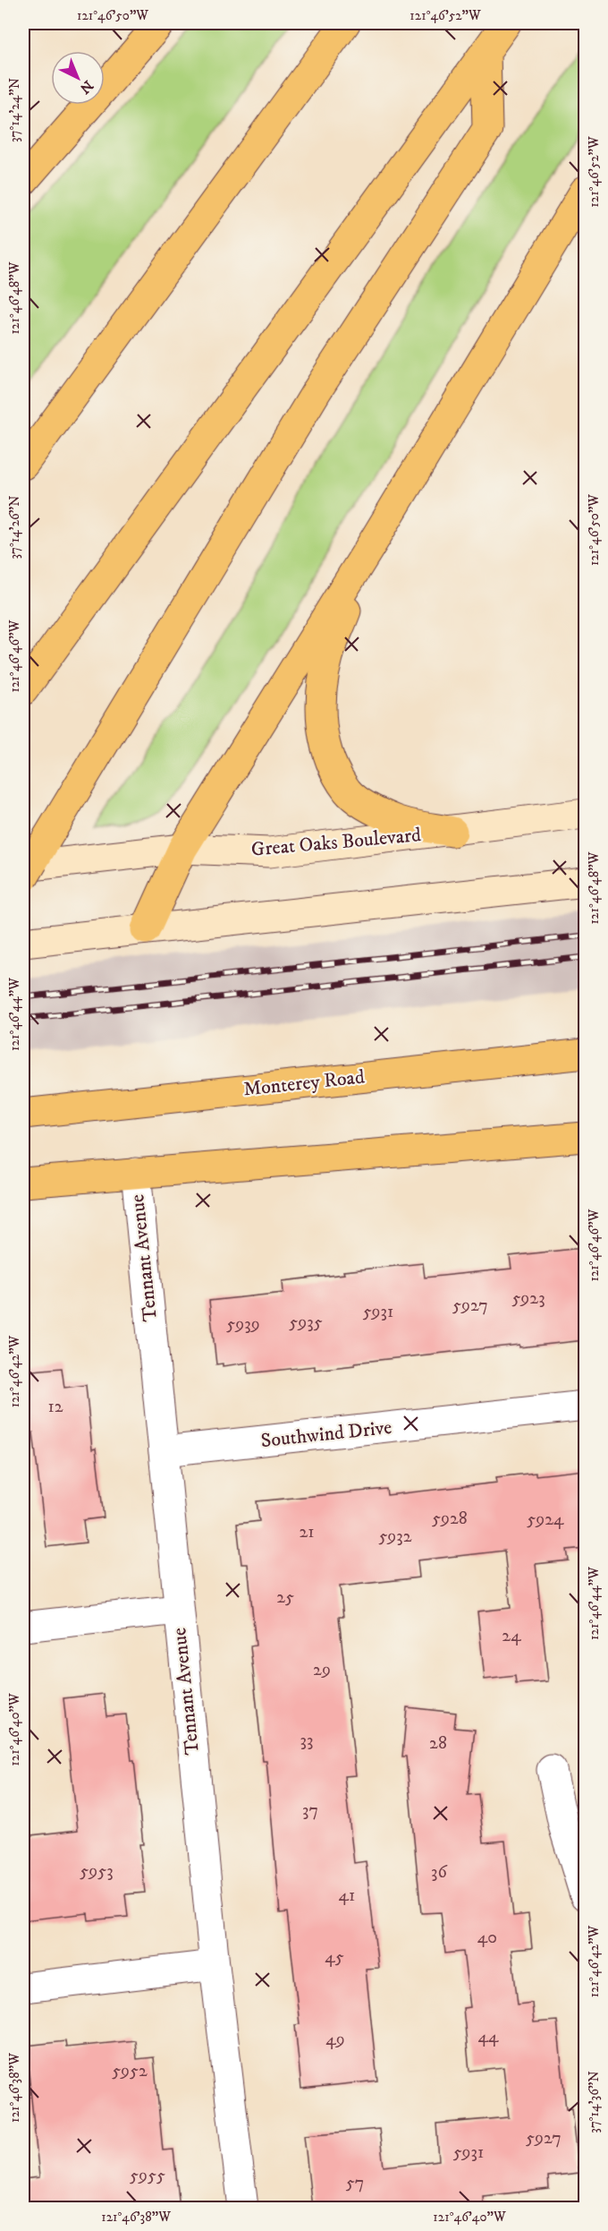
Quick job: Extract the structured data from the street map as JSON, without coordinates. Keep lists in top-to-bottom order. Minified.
{"streets":{"main road":["Great Oaks Boulevard","Monterey Road"],"street":["Tennant Avenue","Southwind Drive"]},"crossings":[["Tennant Avenue","Southwind Drive"]],"house_numbers":["5923","5927","5931","5935","5939","12","5928","5924","21","5932","25","24","29","33","28","37","5953","36","41","40","45","44","49","5952","5927","5931","5955","57"],"north":"bottom right","coordinates":["121°46'50\"W","121°46'52\"W","37°14'24\"N","121°46'48\"W","37°14'26\"N","121°46'46\"W","121°46'44\"W","121°46'42\"W","121°46'40\"W","121°46'38\"W","37°14'36\"N"]}
